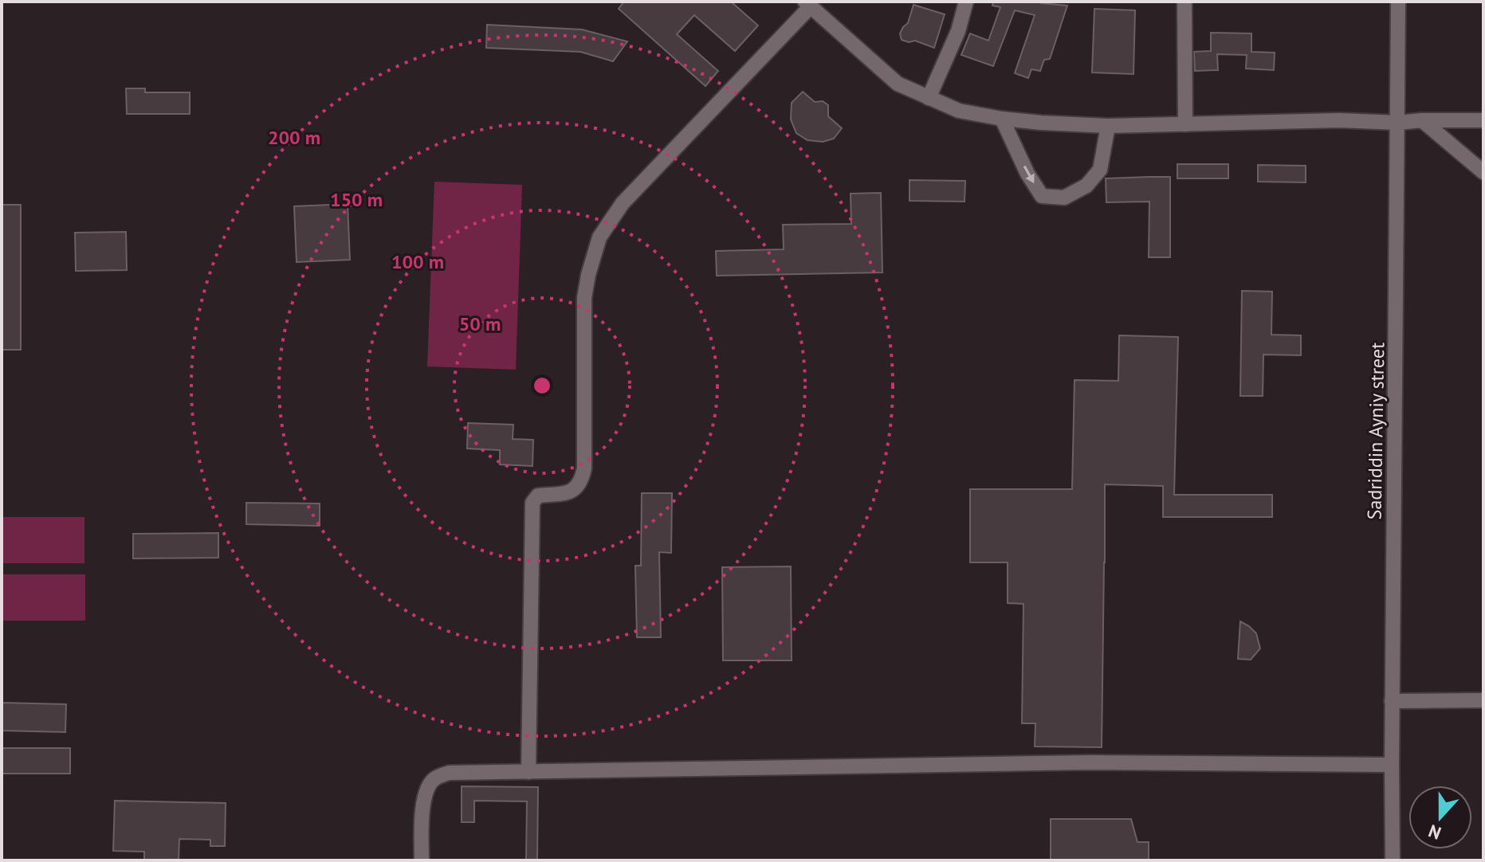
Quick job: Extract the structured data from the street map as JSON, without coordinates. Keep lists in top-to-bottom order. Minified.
{"streets":{"street":["Sadriddin Ayniy street"]},"north":"bottom","rings":["200 m","150 m","100 m","50 m"]}
